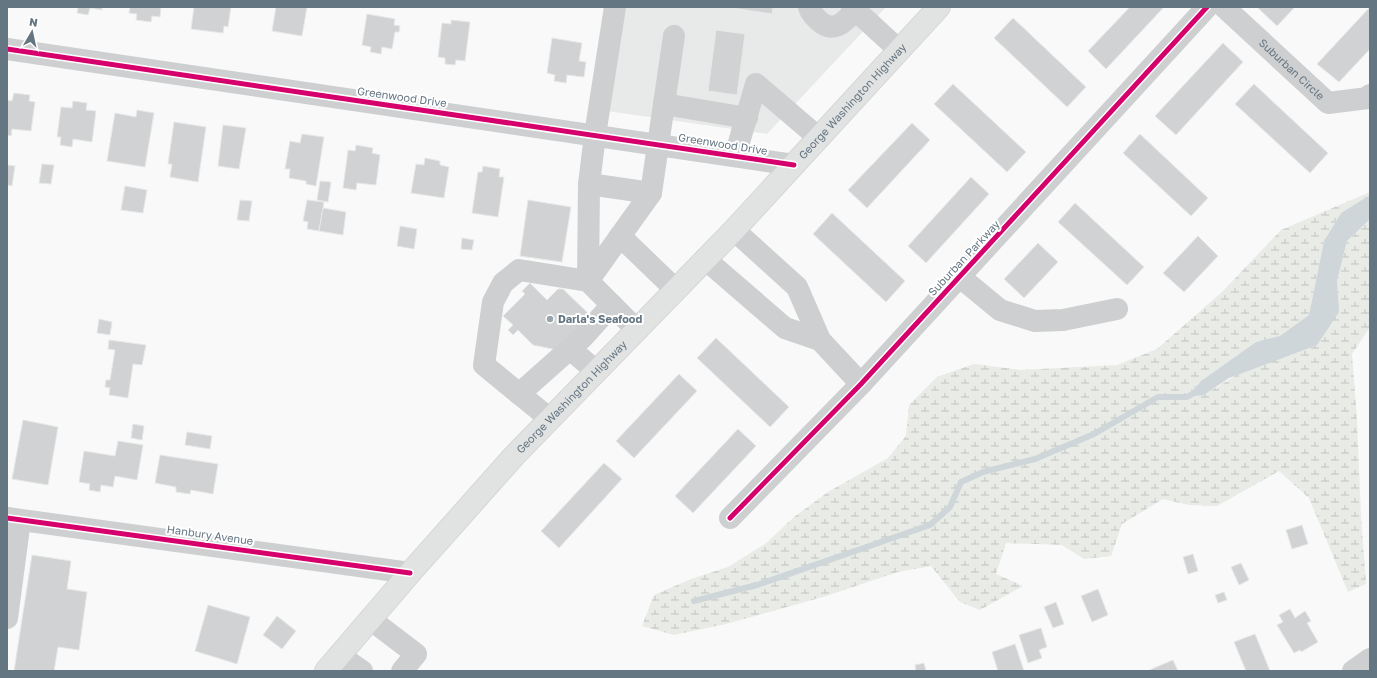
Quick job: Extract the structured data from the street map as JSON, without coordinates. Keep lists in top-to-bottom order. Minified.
{"streets":{"main road":["George Washington Highway"],"street":["Suburban Circle","Greenwood Drive","Suburban Parkway","Hanbury Avenue"]},"crossings":[["Greenwood Drive","George Washington Highway"],["George Washington Highway","Hanbury Avenue"]],"places":["Darla's Seafood"],"north":"top"}
